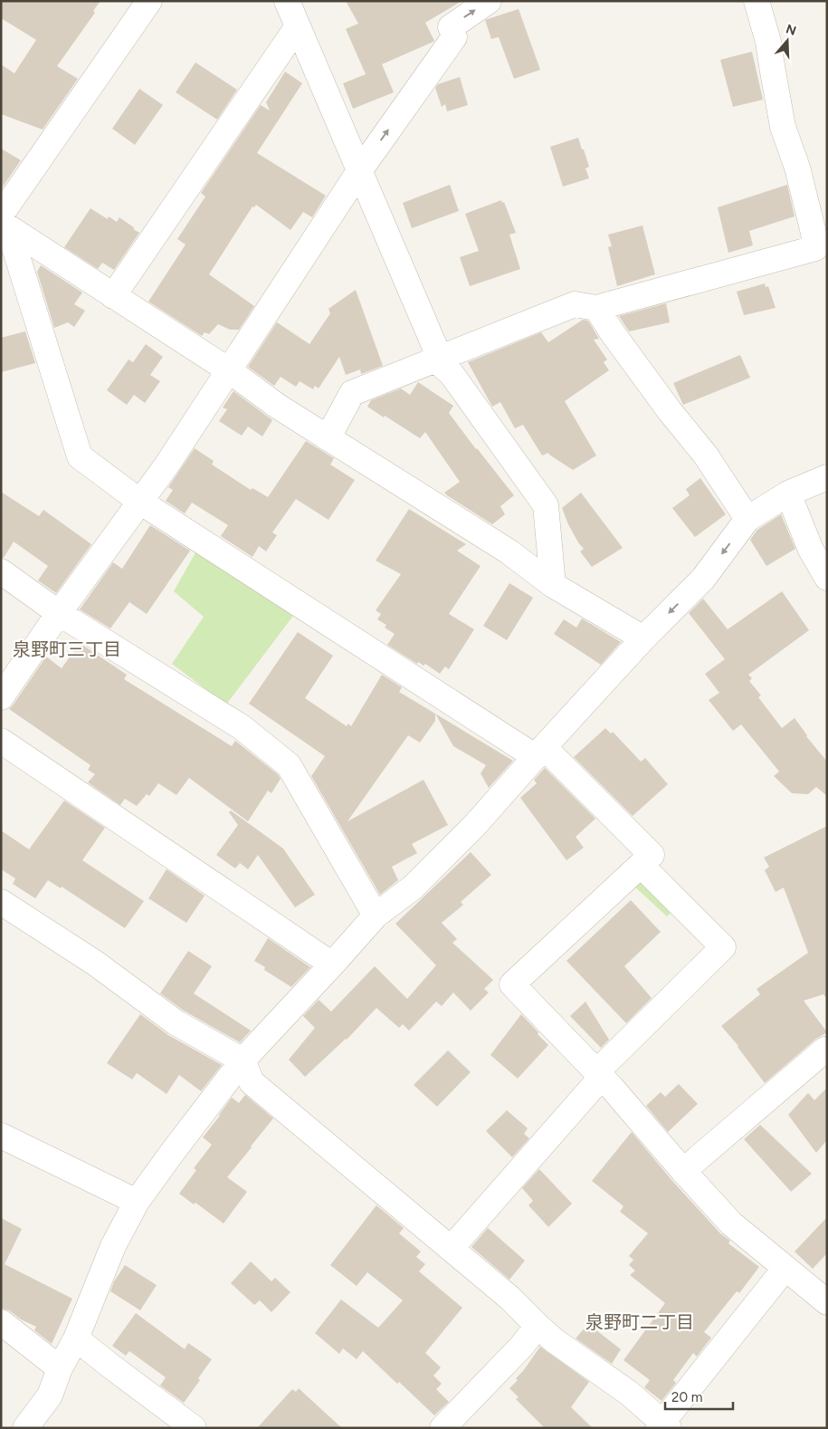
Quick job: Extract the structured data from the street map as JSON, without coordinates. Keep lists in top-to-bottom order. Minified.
{"districts":["泉野町三丁目","泉野町二丁目"],"scale_bar":"20 m","north":"top"}
